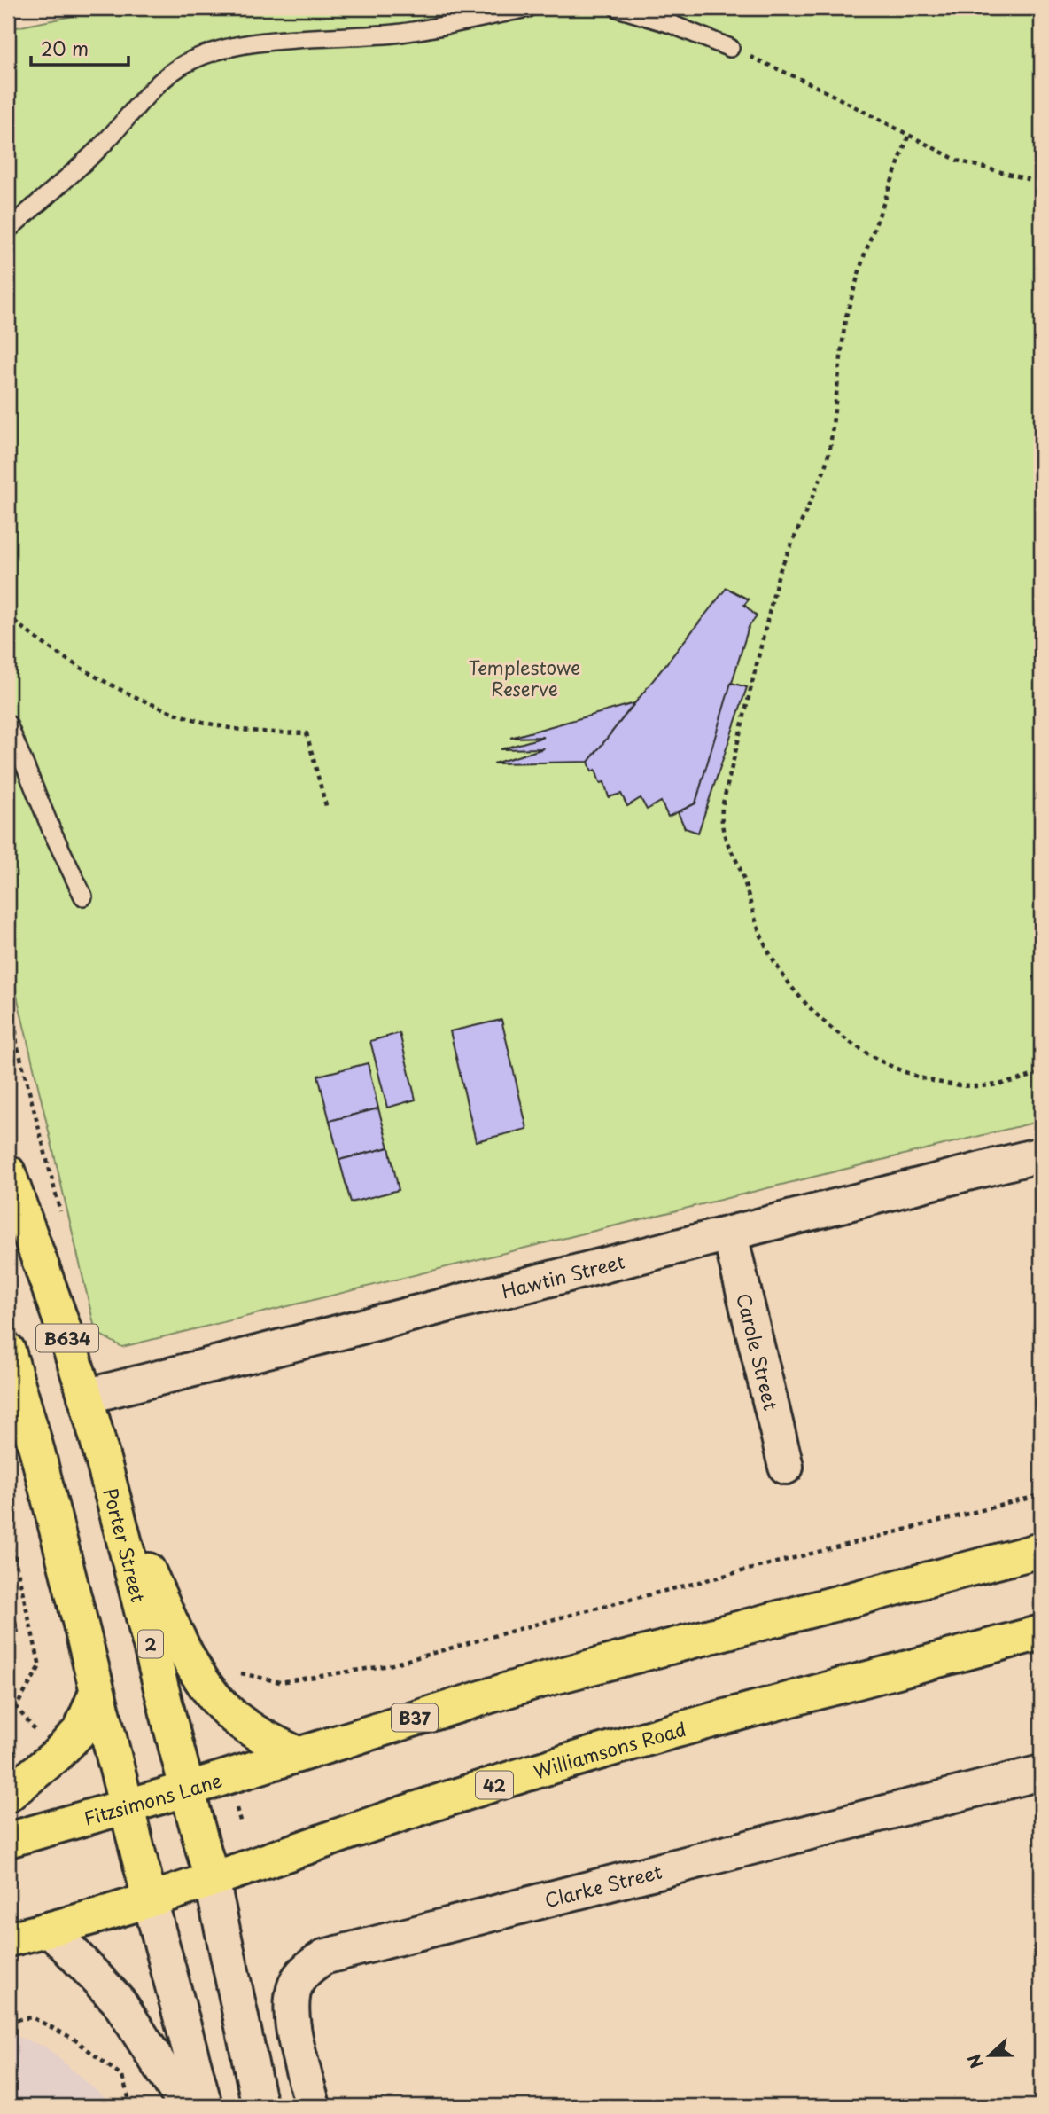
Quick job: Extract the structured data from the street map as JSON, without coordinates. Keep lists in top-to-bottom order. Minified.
{"streets":{"main road":["B634","Porter Street","2","B37","Williamsons Road","42","Fitzsimons Lane"],"street":["Hawtin Street","Carole Street","Clarke Street"]},"crossings":[["Hawtin Street","Carole Street"],["Hawtin Street","Porter Street"],["Porter Street","Williamsons Road"],["Porter Street","Fitzsimons Lane"],["B37","Fitzsimons Lane"]],"parks":["Templestowe Reserve"],"scale_bar":"20 m","north":"left"}
